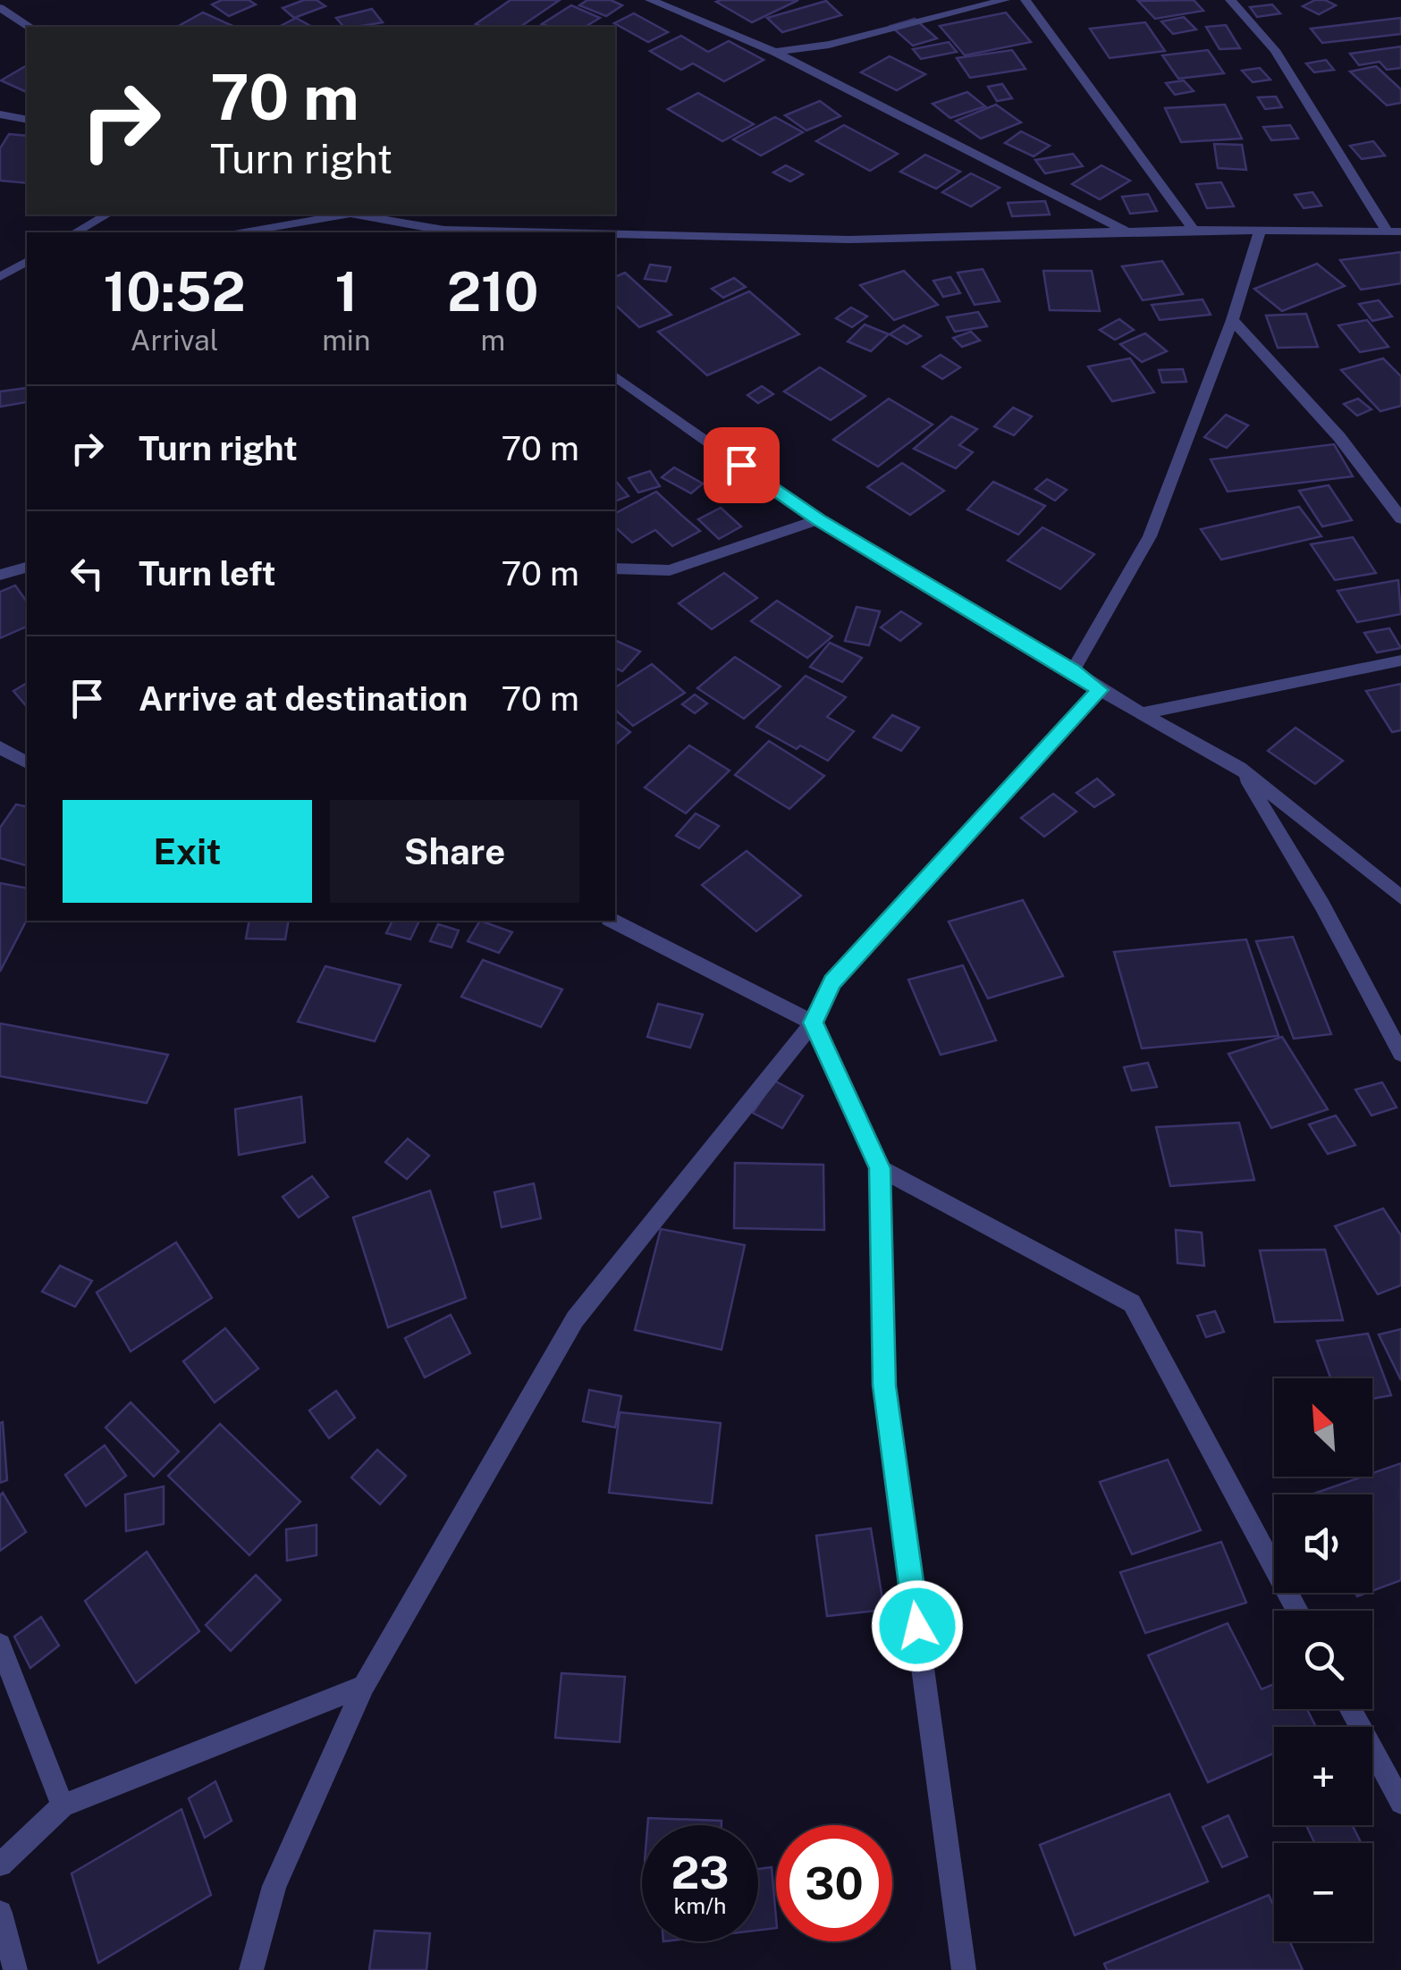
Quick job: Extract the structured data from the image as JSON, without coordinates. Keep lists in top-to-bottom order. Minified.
{"north":"top left","page":{"turn":["70 m","Turn right"],"eta":["10:52","Arrival","1","min","210","m"],"list":[{"name":"Turn right","value":"70 m"},{"name":"Turn left","value":"70 m"},{"name":"Arrive at destination","value":"70 m"}],"buttons":["Exit","Share"],"map_buttons":["+","−"],"speed":"23 km/h","limit":"30"}}
